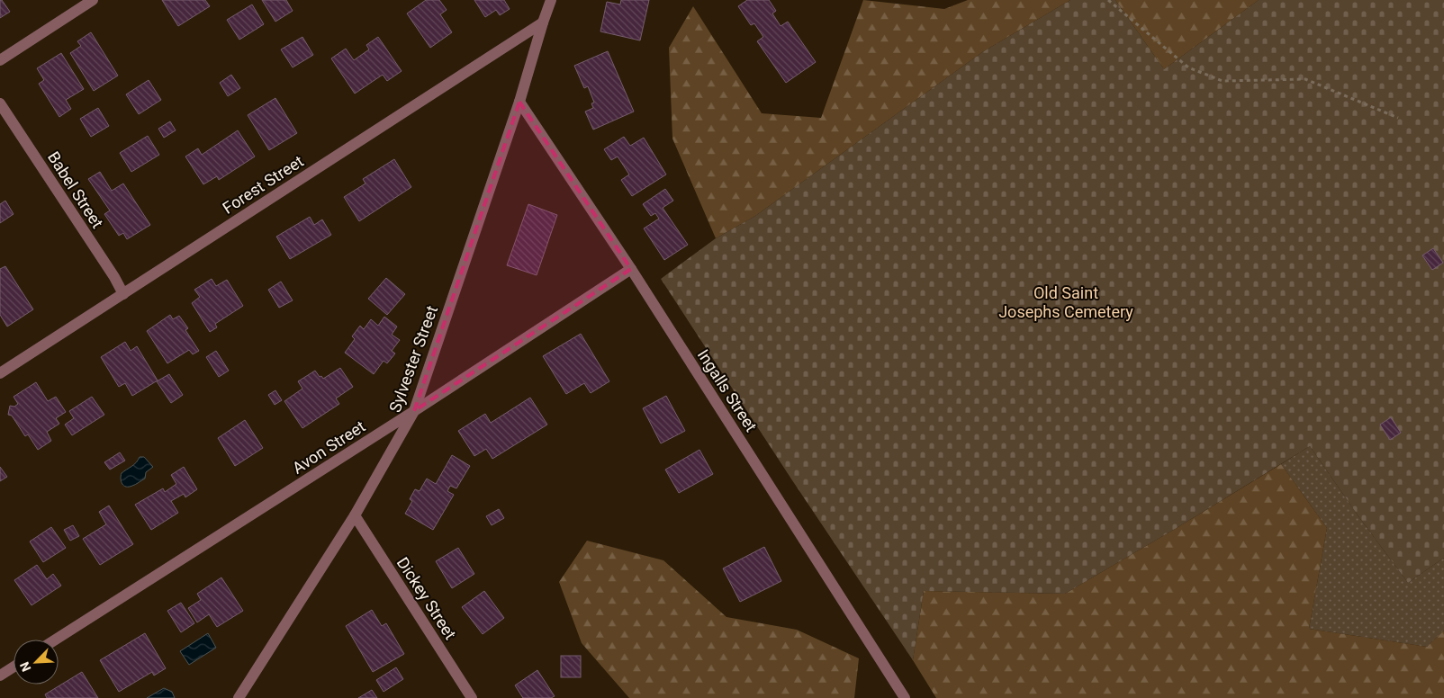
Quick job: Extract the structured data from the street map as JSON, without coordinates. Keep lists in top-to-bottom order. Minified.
{"streets":{"street":["Forest Street","Babel Street","Sylvester Street","Ingalls Street","Avon Street","Dickey Street"]},"crossings":[["Forest Street","Babel Street"],["Forest Street","Sylvester Street"],["Sylvester Street","Ingalls Street"],["Sylvester Street","Avon Street"],["Sylvester Street","Dickey Street"],["Ingalls Street","Avon Street"]],"parks":["Old Saint Josephs Cemetery"],"north":"bottom left"}
